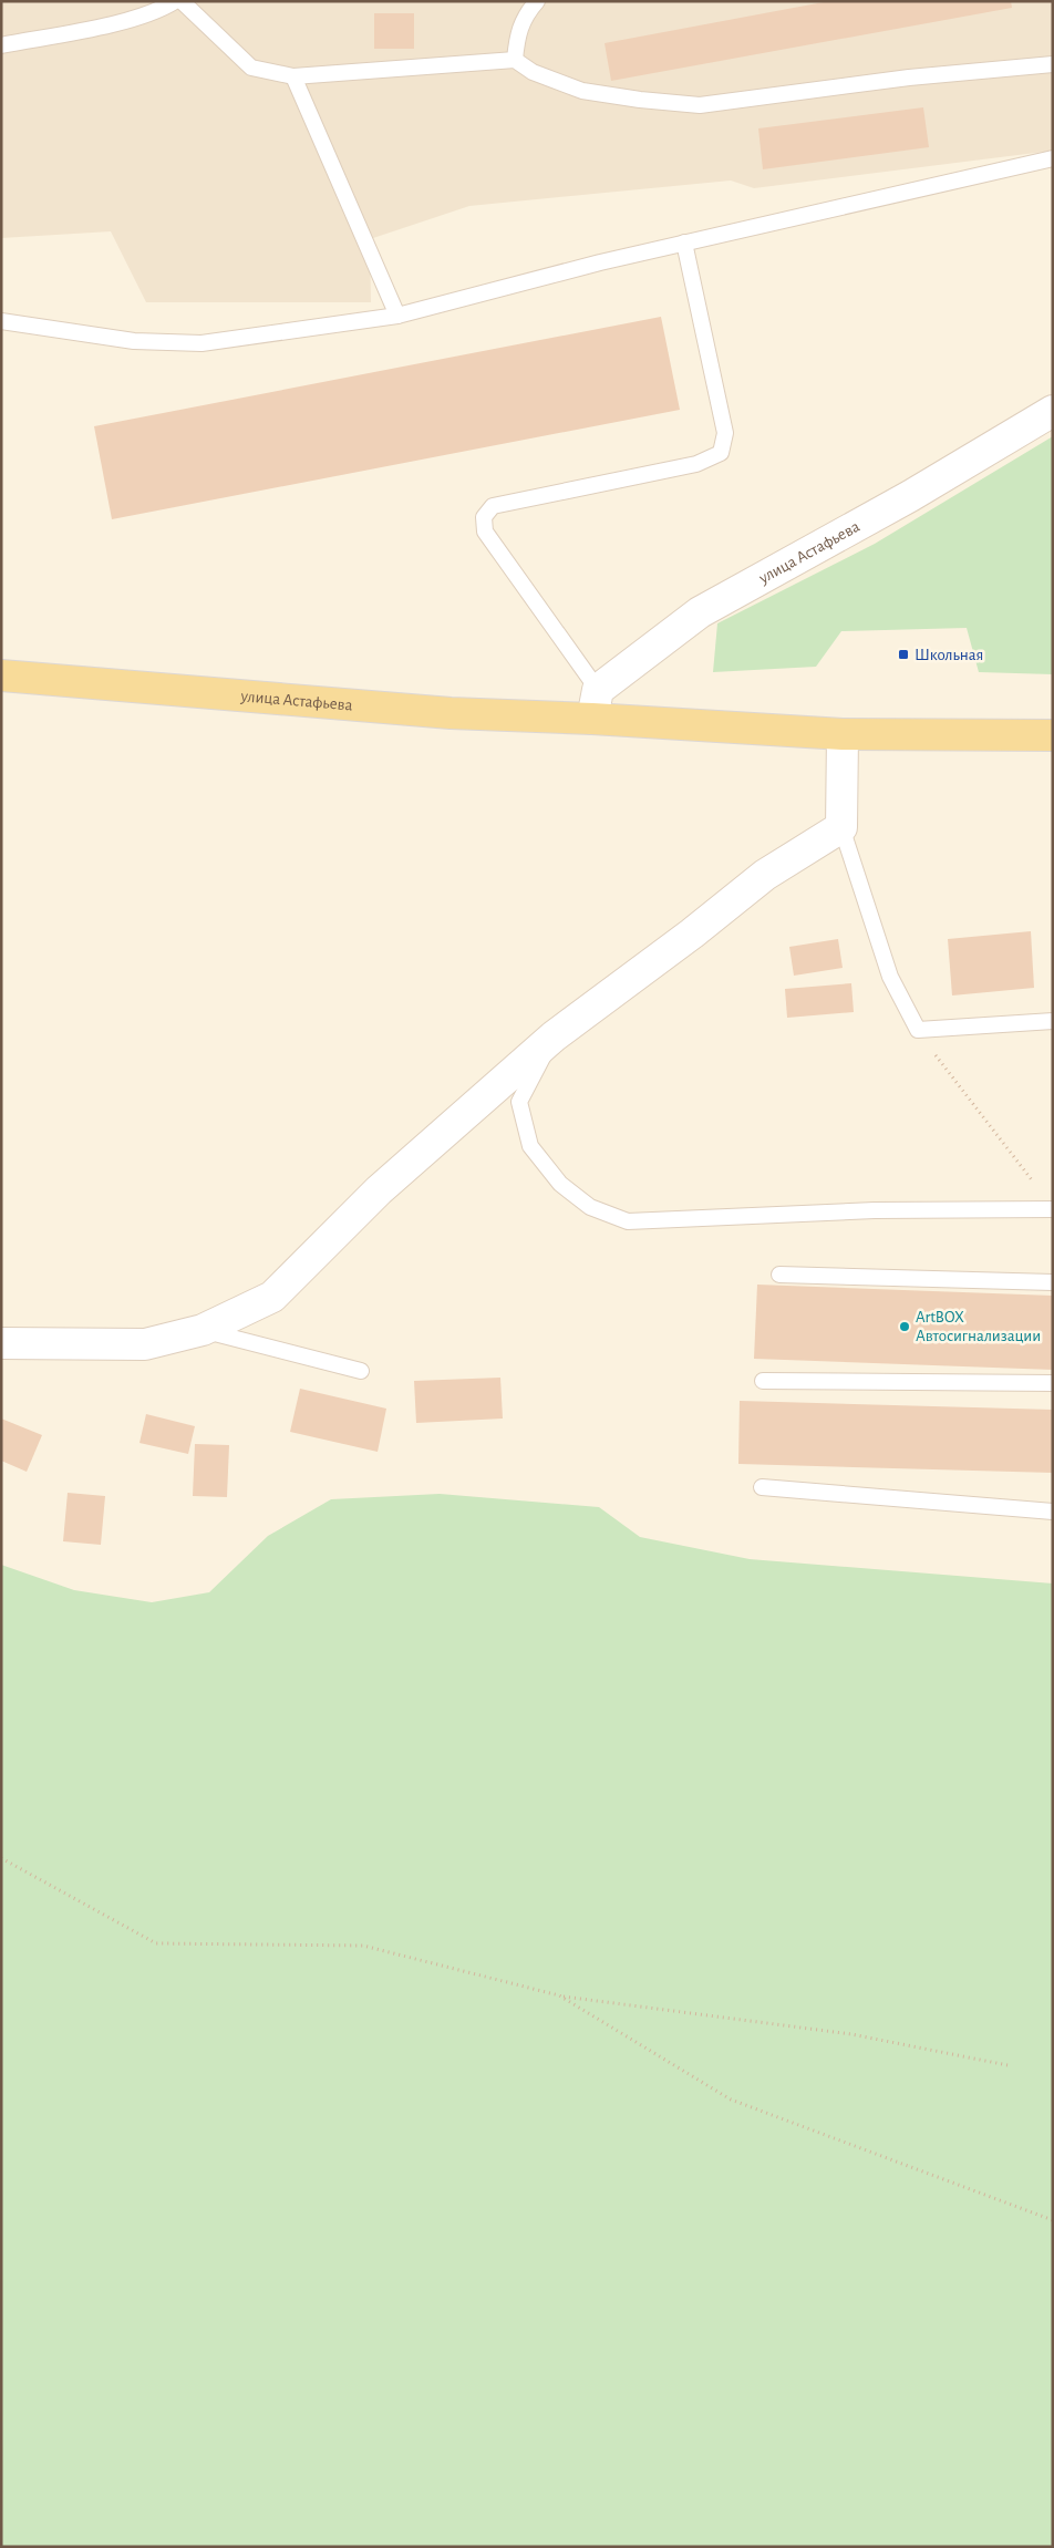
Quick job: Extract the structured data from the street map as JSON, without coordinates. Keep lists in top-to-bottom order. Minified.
{"streets":{"main road":["улица Астафьева"]},"places":{"transit":["Школьная"],"other":["ArtBOX Автосигнализации"]}}
